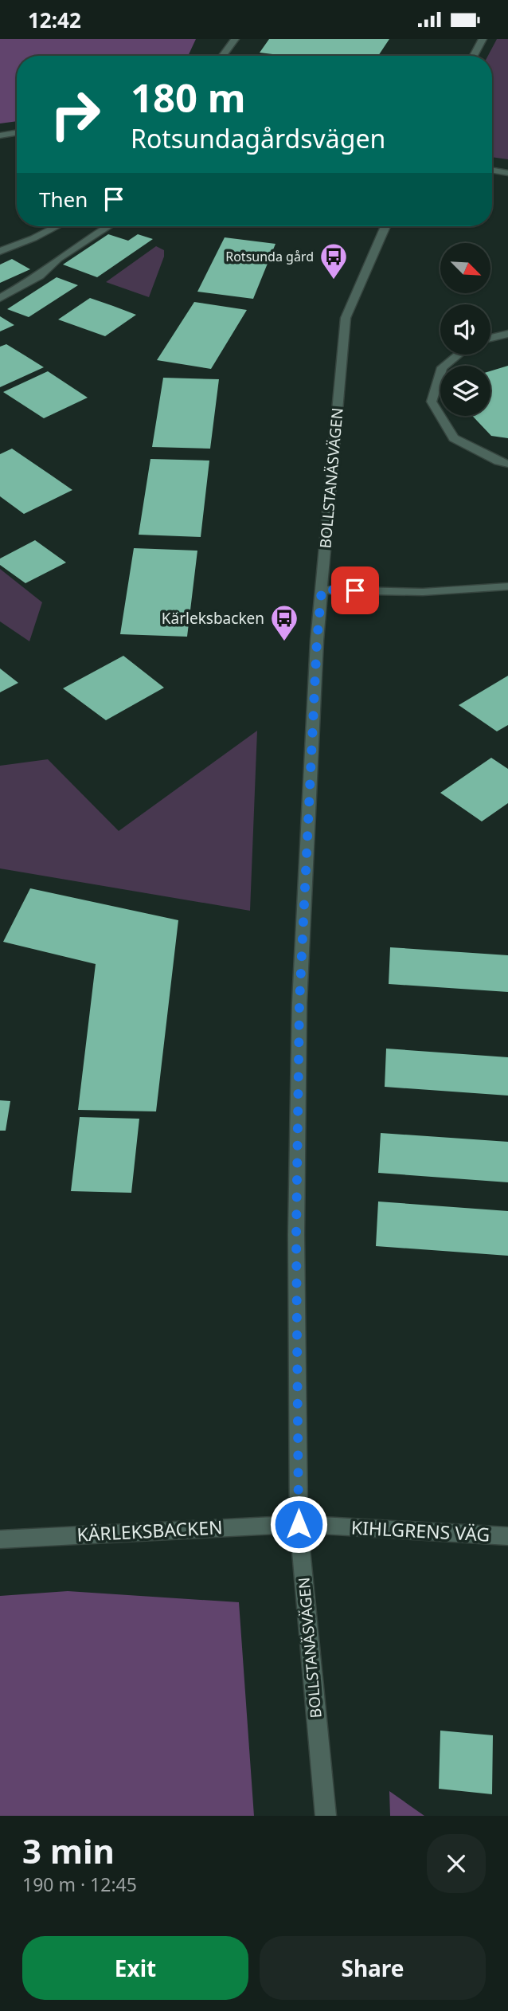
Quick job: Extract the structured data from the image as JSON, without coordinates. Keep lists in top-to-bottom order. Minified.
{"streets":{"street":["BOLLSTANÄSVÄGEN","KÄRLEKSBACKEN","KIHLGRENS VÄG"]},"crossings":[["BOLLSTANÄSVÄGEN","KÄRLEKSBACKEN"],["BOLLSTANÄSVÄGEN","KIHLGRENS VÄG"],["KÄRLEKSBACKEN","KIHLGRENS VÄG"]],"places":{"bus stop":["Rotsunda gård","Kärleksbacken"]},"north":"bottom right","page":{"status":"12:42","turn":["180 m","Rotsundagårdsvägen"],"then":"Then","heading":["3 min","190 m · 12:45"],"buttons":["Exit","Share"]}}
